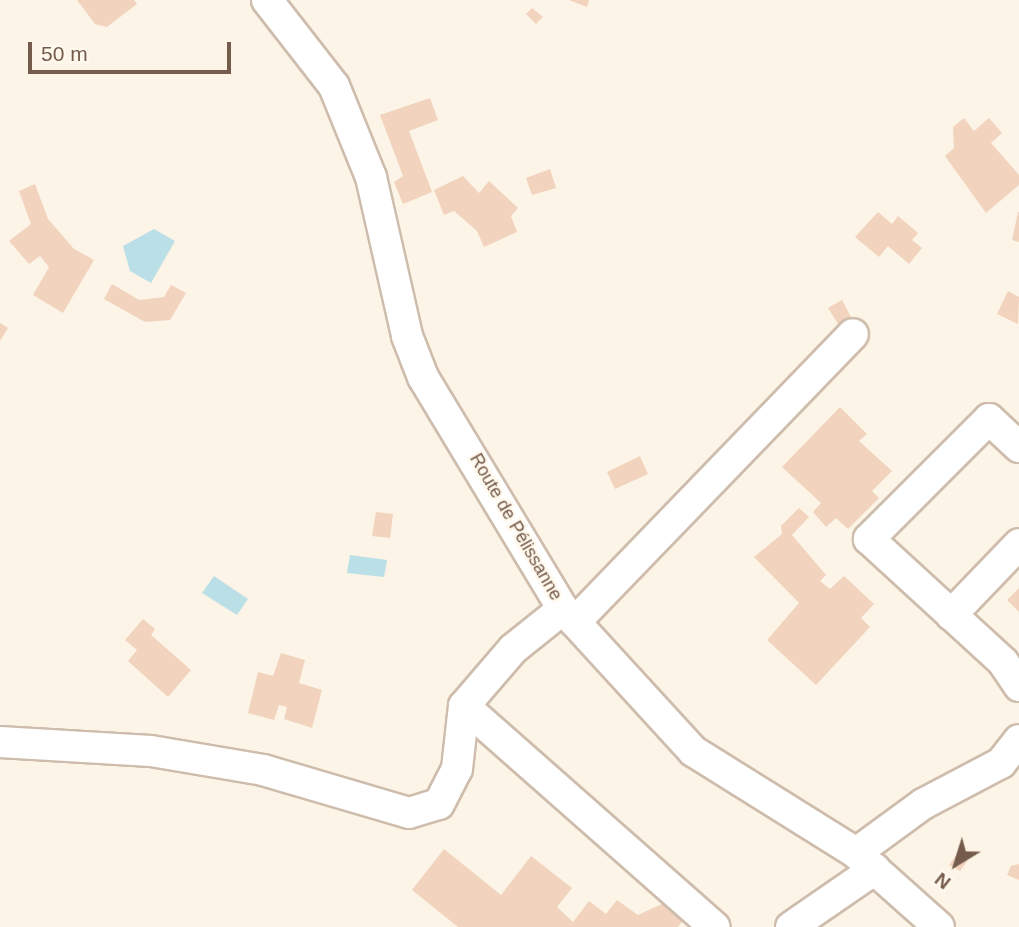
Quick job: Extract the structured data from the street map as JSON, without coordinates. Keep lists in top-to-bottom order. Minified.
{"streets":{"street":["Route de Pélissanne"]},"scale_bar":"50 m","north":"bottom left"}
